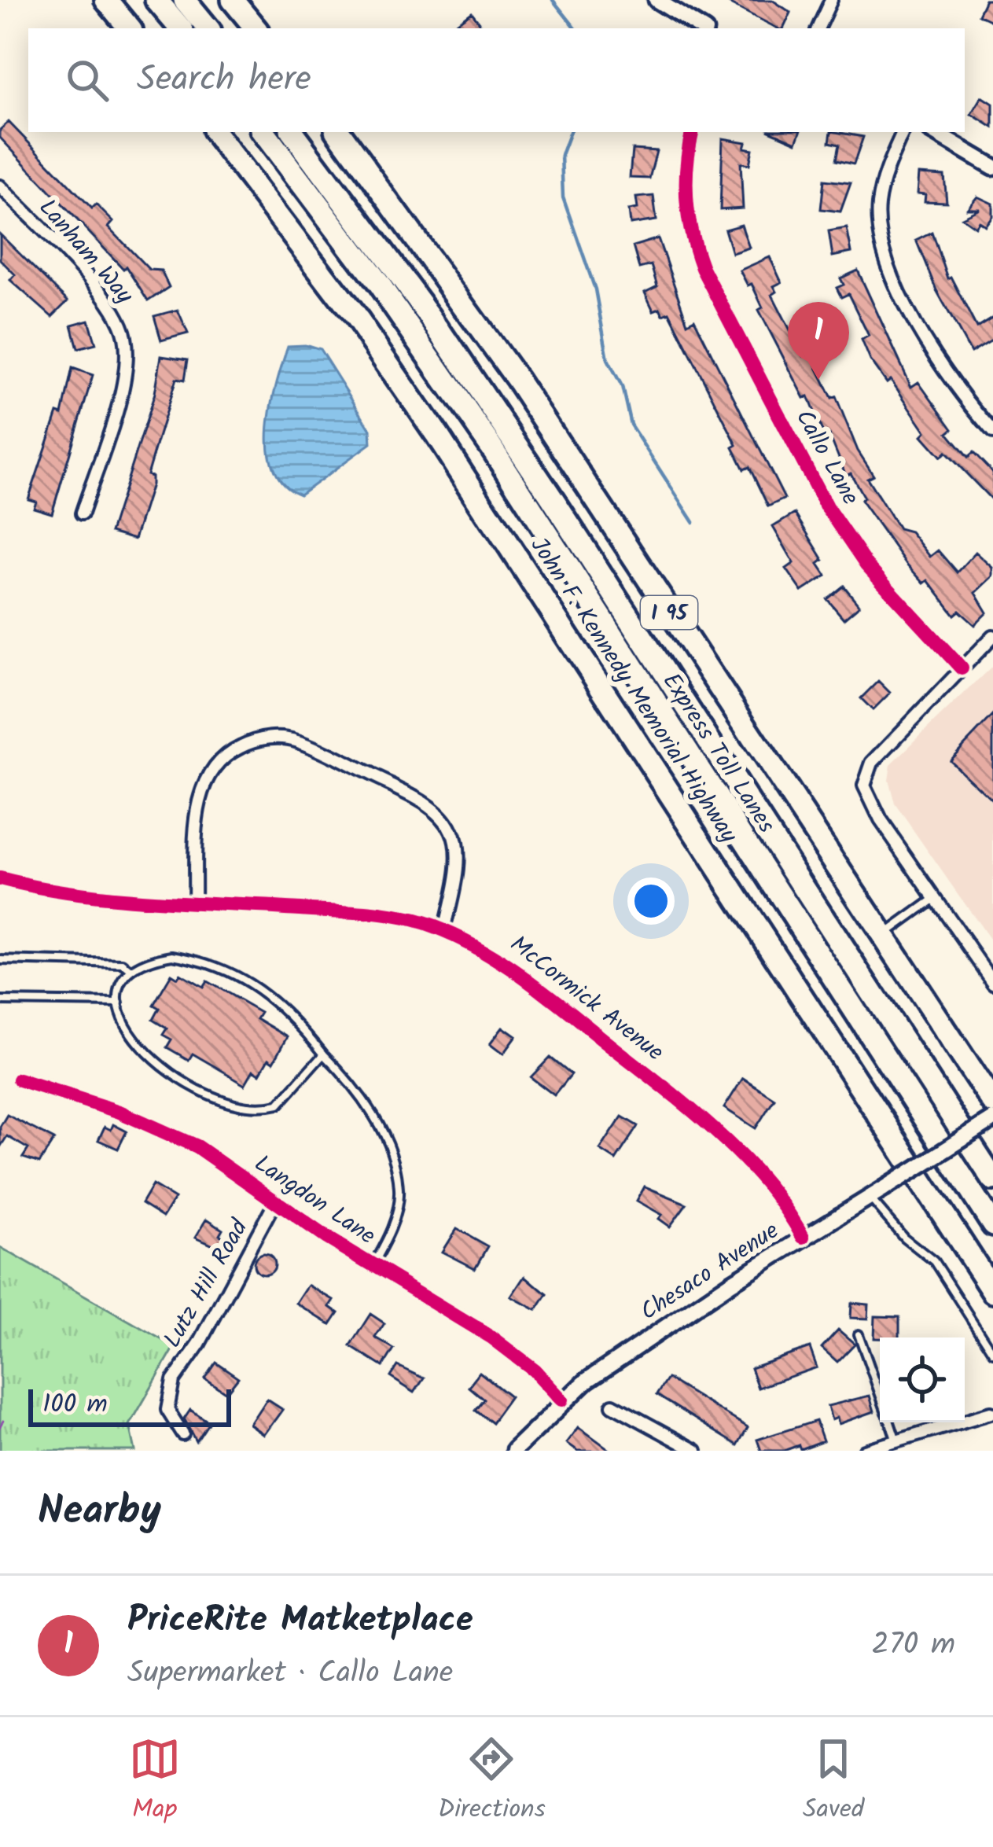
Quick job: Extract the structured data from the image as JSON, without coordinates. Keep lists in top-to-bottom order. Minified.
{"streets":{"highway":["I 95","John F. Kennedy Memorial Highway","Express Toll Lanes"],"street":["Lanham Way","Callo Lane","McCormick Avenue","Langdon Lane","Chesaco Avenue","Lutz Hill Road"]},"crossings":[["McCormick Avenue","Chesaco Avenue"],["Langdon Lane","Chesaco Avenue"],["Langdon Lane","Lutz Hill Road"]],"scale_bar":"100 m","page":{"search":"Search here","pins":"1","scale":"100 m","heading":"Nearby","list":[{"mark":"1","name":"PriceRite Matketplace","note":"Supermarket · Callo Lane","value":"270 m"}],"nav":["Map","Directions","Saved"]}}
